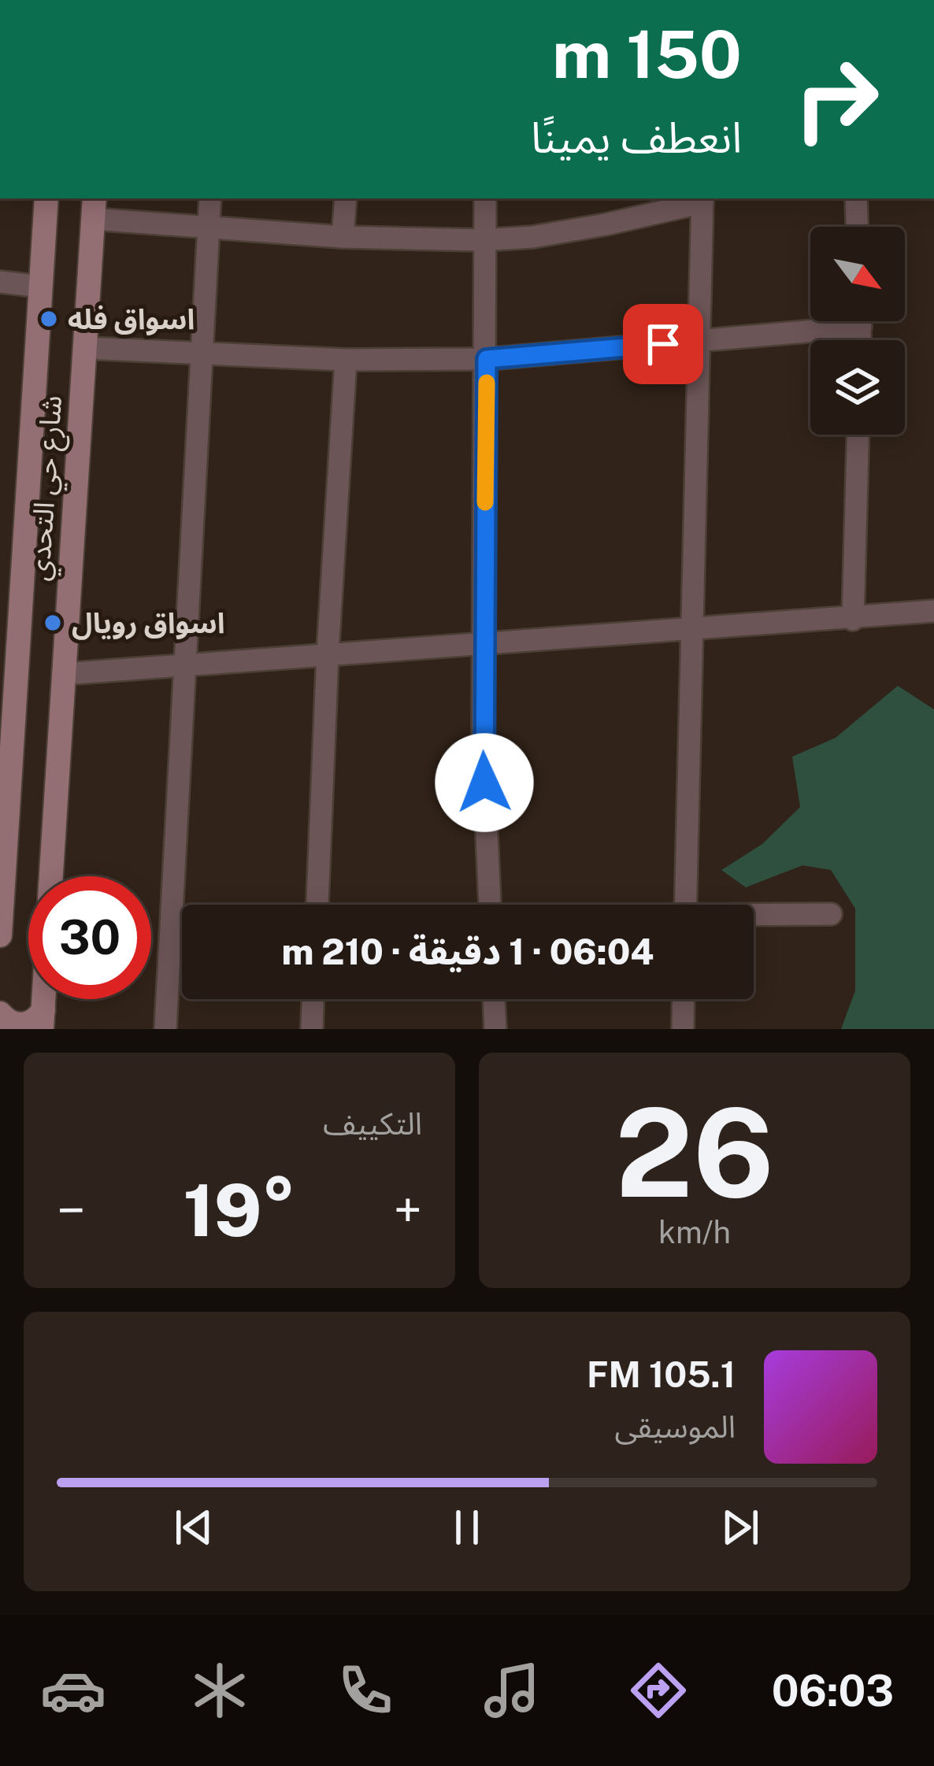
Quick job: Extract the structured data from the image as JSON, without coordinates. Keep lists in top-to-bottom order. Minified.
{"streets":{"main road":["شارع حي التحدي"]},"places":["اسواق فله","اسواق رويال"],"north":"bottom right","page":{"turn":["150 m","انعطف يمينًا"],"limit":"30","trip":"06:04 · 1 دقيقة · 210 m","tile":[["26","km/h"],"التكييف"],"heat":["−","19°","+"],"song":["105.1 FM","الموسيقى"],"tabs":"06:03"}}
